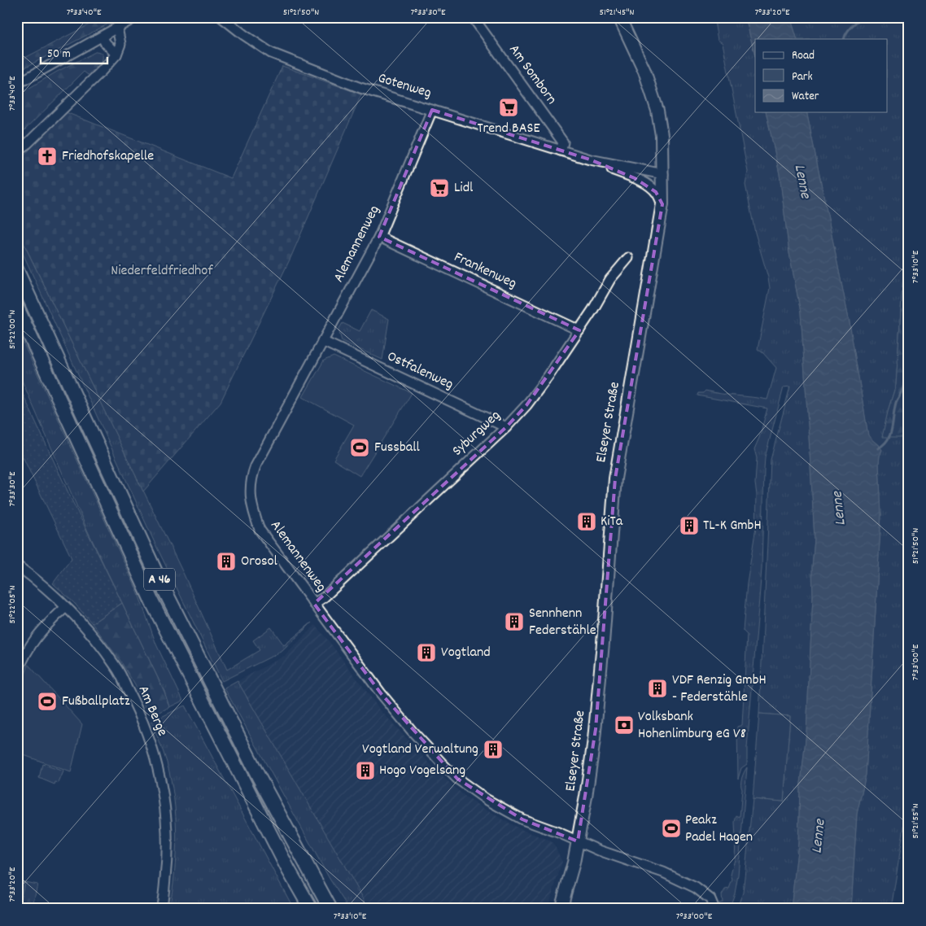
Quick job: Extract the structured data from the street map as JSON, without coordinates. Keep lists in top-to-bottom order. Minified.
{"streets":{"highway":["A 46"],"main road":["Elseyer Straße"],"street":["Am Somborn","Gotenweg","Alemannenweg","Frankenweg","Ostfalenweg","Syburgweg","Am Berge"]},"crossings":[["Am Somborn","Gotenweg"],["Gotenweg","Alemannenweg"],["Gotenweg","Elseyer Straße"],["Alemannenweg","Frankenweg"],["Alemannenweg","Ostfalenweg"],["Alemannenweg","Elseyer Straße"],["Alemannenweg","Syburgweg"],["Frankenweg","Syburgweg"],["Ostfalenweg","Syburgweg"]],"water":["Lenne"],"parks":["Niederfeldfriedhof"],"places":{"supermarket":["Trend BASE","Lidl"],"church":["Friedhofskapelle"],"sports":["Fussball","Fußballplatz","Peakz Padel Hagen"],"building":["KiTa","TL-K GmbH","Orosol","Sennhenn Federstähle","Vogtland","VDF Renzig GmbH - Federstähle","Vogtland Verwaltung","Hogo Vogelsang"],"bank":["Volksbank Hohenlimburg eG V8"]},"legend":["Road","Park","Water"],"scale_bar":"50 m","coordinates":["7°33'40\"E","51°21'50\"N","7°33'30\"E","51°21'45\"N","7°33'20\"E","7°33'10\"E","51°22'00\"N","51°22'05\"N","7°33'00\"E","51°21'55\"N"]}
